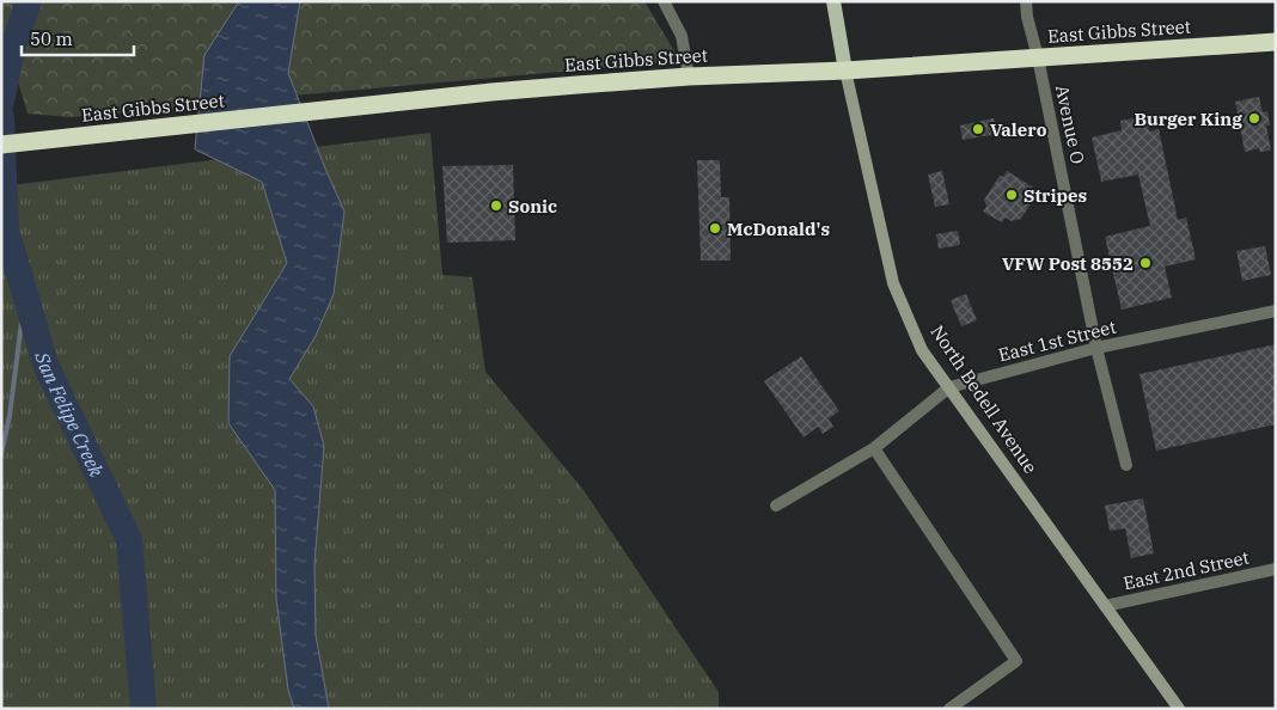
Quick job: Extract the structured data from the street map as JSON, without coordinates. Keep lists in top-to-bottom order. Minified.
{"streets":{"highway":["East Gibbs Street"],"main road":["North Bedell Avenue"],"street":["Avenue O","East 1st Street","East 2nd Street"]},"crossings":[["East Gibbs Street","Avenue O"],["East Gibbs Street","North Bedell Avenue"],["Avenue O","East 1st Street"],["East 1st Street","North Bedell Avenue"],["North Bedell Avenue","East 2nd Street"]],"water":["San Felipe Creek"],"places":["Burger King","Valero","Stripes","Sonic","McDonald's","VFW Post 8552"],"scale_bar":"50 m"}
